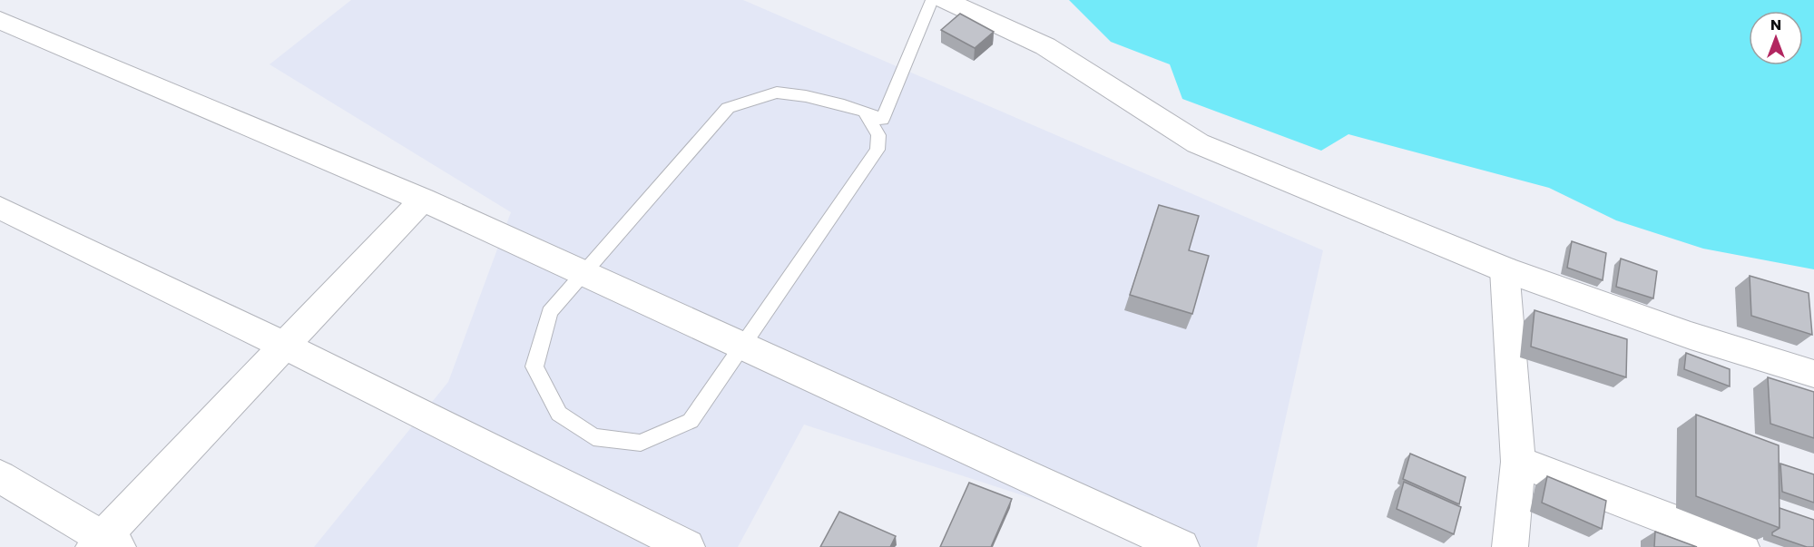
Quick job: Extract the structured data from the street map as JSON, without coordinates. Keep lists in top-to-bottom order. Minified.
{"north":"top"}
